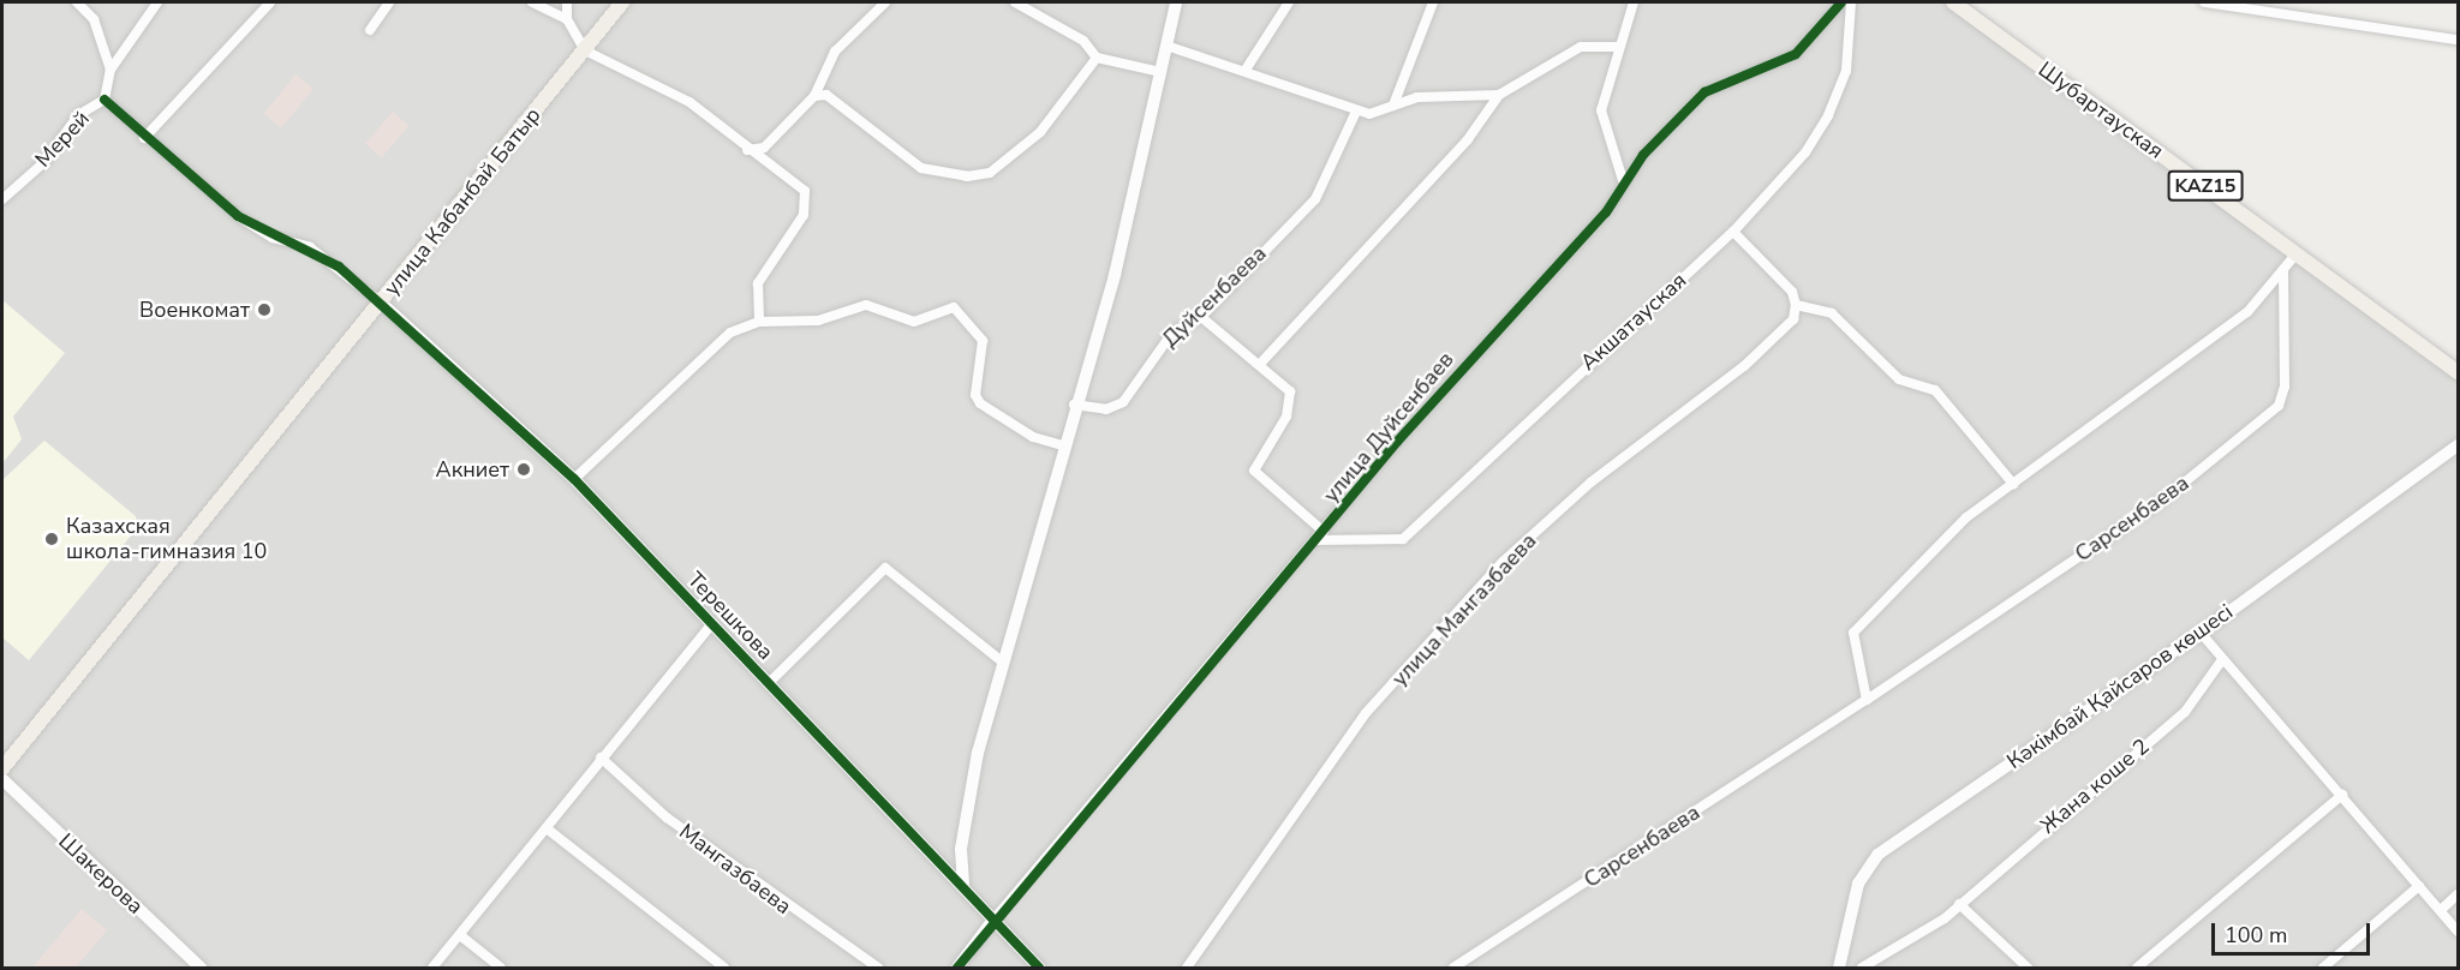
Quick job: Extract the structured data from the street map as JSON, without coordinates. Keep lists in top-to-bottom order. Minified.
{"streets":{"main road":["Шубартауская","KAZ15","улица Кабанбай Батыр"],"street":["Мерей","Дуйсенбаева","Акшатауская","улица Дуйсенбаев","Сарсенбаева","улица Мангазбаева","Терешкова","Кәкімбай Қайсаров көшесі","Жана коше 2","Мангазбаева","Шакерова"]},"crossings":[["улица Кабанбай Батыр","Терешкова"],["Акшатауская","улица Дуйсенбаев"],["улица Дуйсенбаев","Терешкова"]],"places":["Военкомат","Акниет","Казахская школа-гимназия 10"],"scale_bar":"100 m"}
